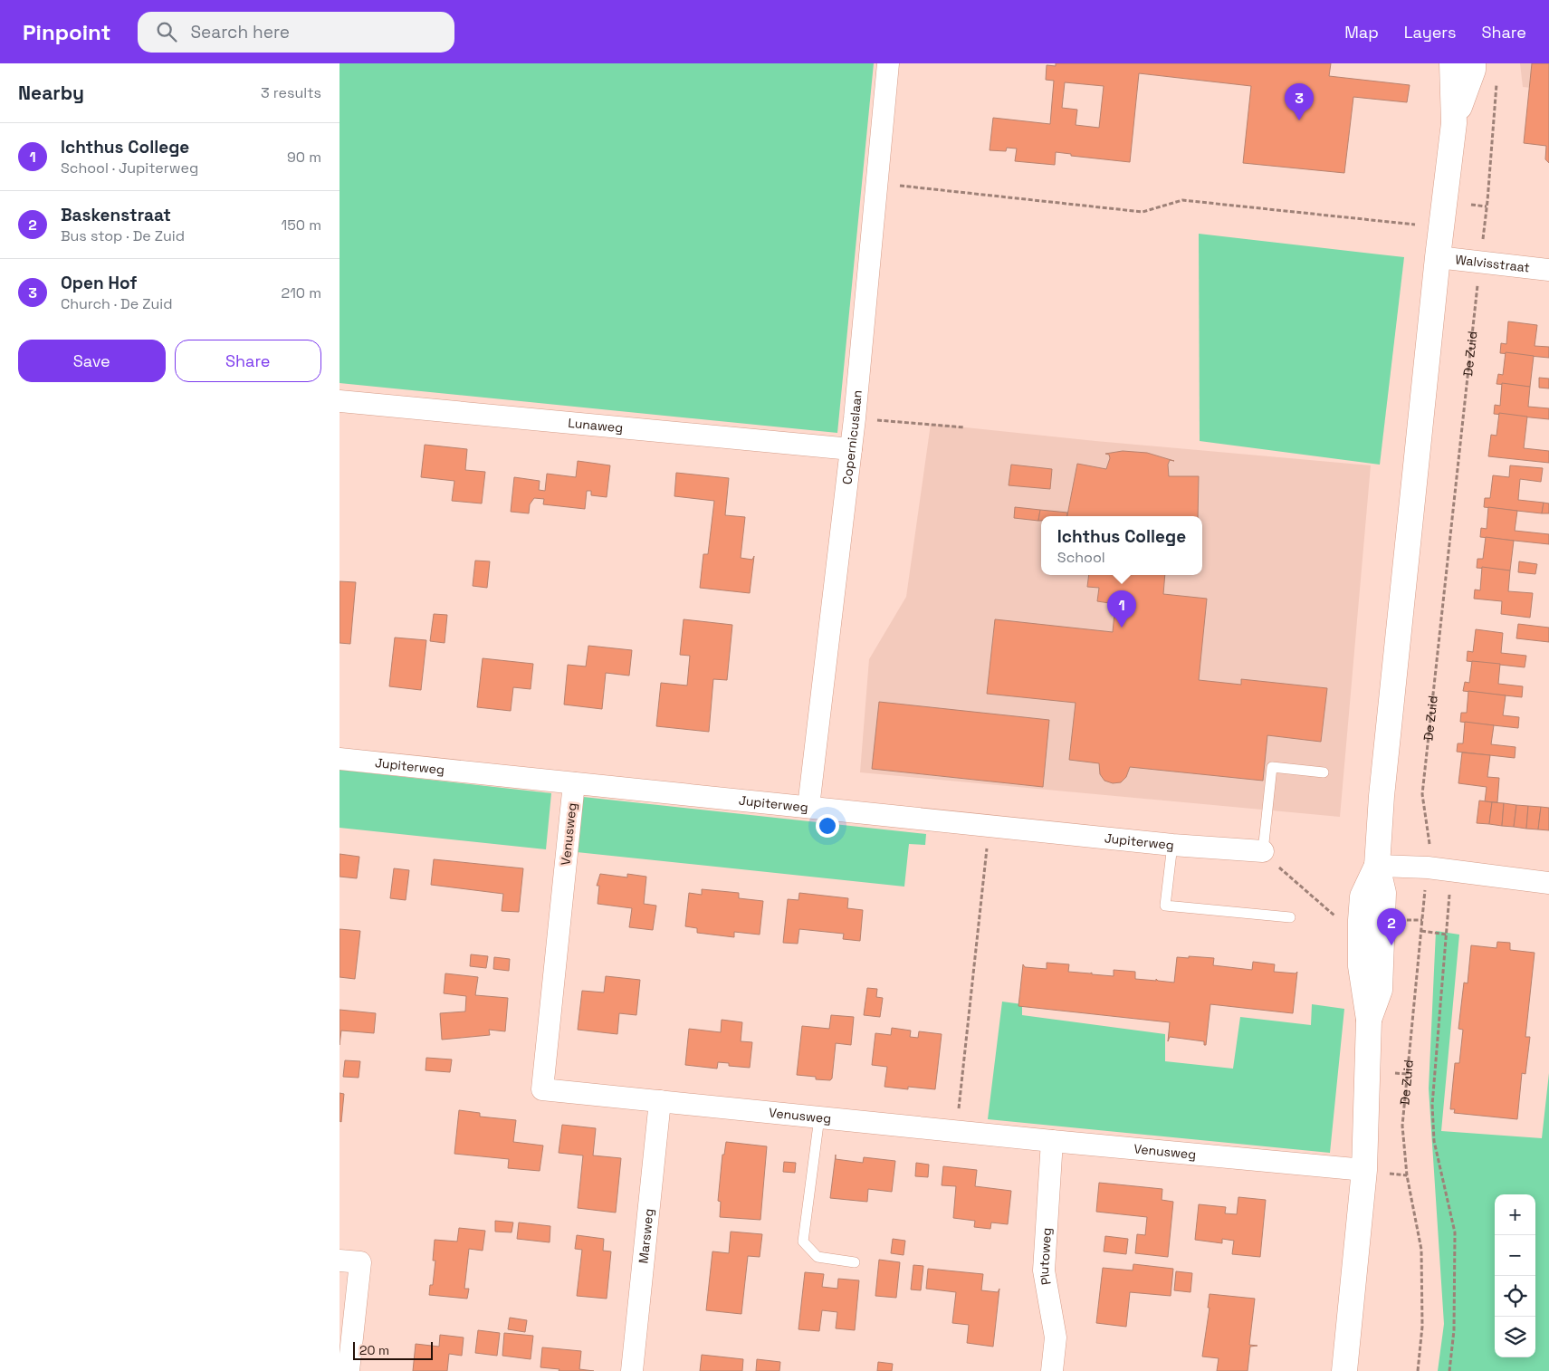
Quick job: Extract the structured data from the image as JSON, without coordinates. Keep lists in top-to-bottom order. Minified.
{"streets":{"street":["Walvisstraat","Lunaweg","Copernicuslaan","Jupiterweg","Venusweg","Marsweg","Plutoweg"],"path":["De Zuid"]},"crossings":[["Walvisstraat","De Zuid"],["Lunaweg","Copernicuslaan"],["Copernicuslaan","Jupiterweg"],["Jupiterweg","Venusweg"],["Venusweg","Marsweg"],["Venusweg","Plutoweg"]],"scale_bar":"20 m","page":{"header":"Pinpoint","search":"Search here","nav":["Map","Layers","Share"],"heading":["Nearby","3 results"],"pins":["3","1","2"],"list":[{"mark":"1","name":"Ichthus College","note":"School · Jupiterweg","value":"90 m"},{"mark":"2","name":"Baskenstraat","note":"Bus stop · De Zuid","value":"150 m"},{"mark":"3","name":"Open Hof","note":"Church · De Zuid","value":"210 m"}],"buttons":["Save","Share"],"popup":["Ichthus College","School"],"map_buttons":["+","−"],"scale":"20 m"}}
